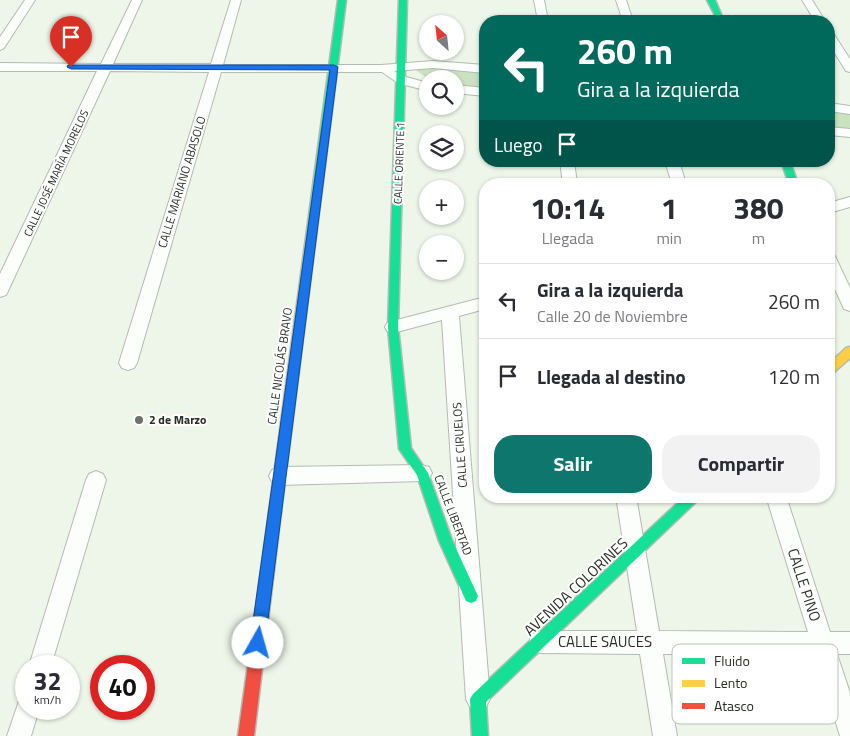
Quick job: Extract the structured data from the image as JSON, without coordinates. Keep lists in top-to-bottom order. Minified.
{"streets":{"street":["CALLE ORIENTE 1","CALLE JOSÉ MARÍA MORELOS","CALLE MARIANO ABASOLO","CALLE NICOLÁS BRAVO","CALLE CIRUELOS","CALLE LIBERTAD","CALLE PINO","AVENIDA COLORINES","CALLE SAUCES"]},"crossings":[["CALLE ORIENTE 1","CALLE LIBERTAD"],["CALLE CIRUELOS","CALLE LIBERTAD"],["CALLE CIRUELOS","AVENIDA COLORINES"],["CALLE PINO","CALLE SAUCES"],["AVENIDA COLORINES","CALLE SAUCES"]],"places":["2 de Marzo"],"legend":["Fluido","Lento","Atasco"],"north":"top left","page":{"map_buttons":["+","−"],"turn":["260 m","Gira a la izquierda"],"then":"Luego","eta":["10:14","Llegada","1","min","380","m"],"list":[{"name":"Gira a la izquierda","note":"Calle 20 de Noviembre","value":"260 m"},{"name":"Llegada al destino","value":"120 m"}],"buttons":["Salir","Compartir"],"speed":"32 km/h","limit":"40"}}
